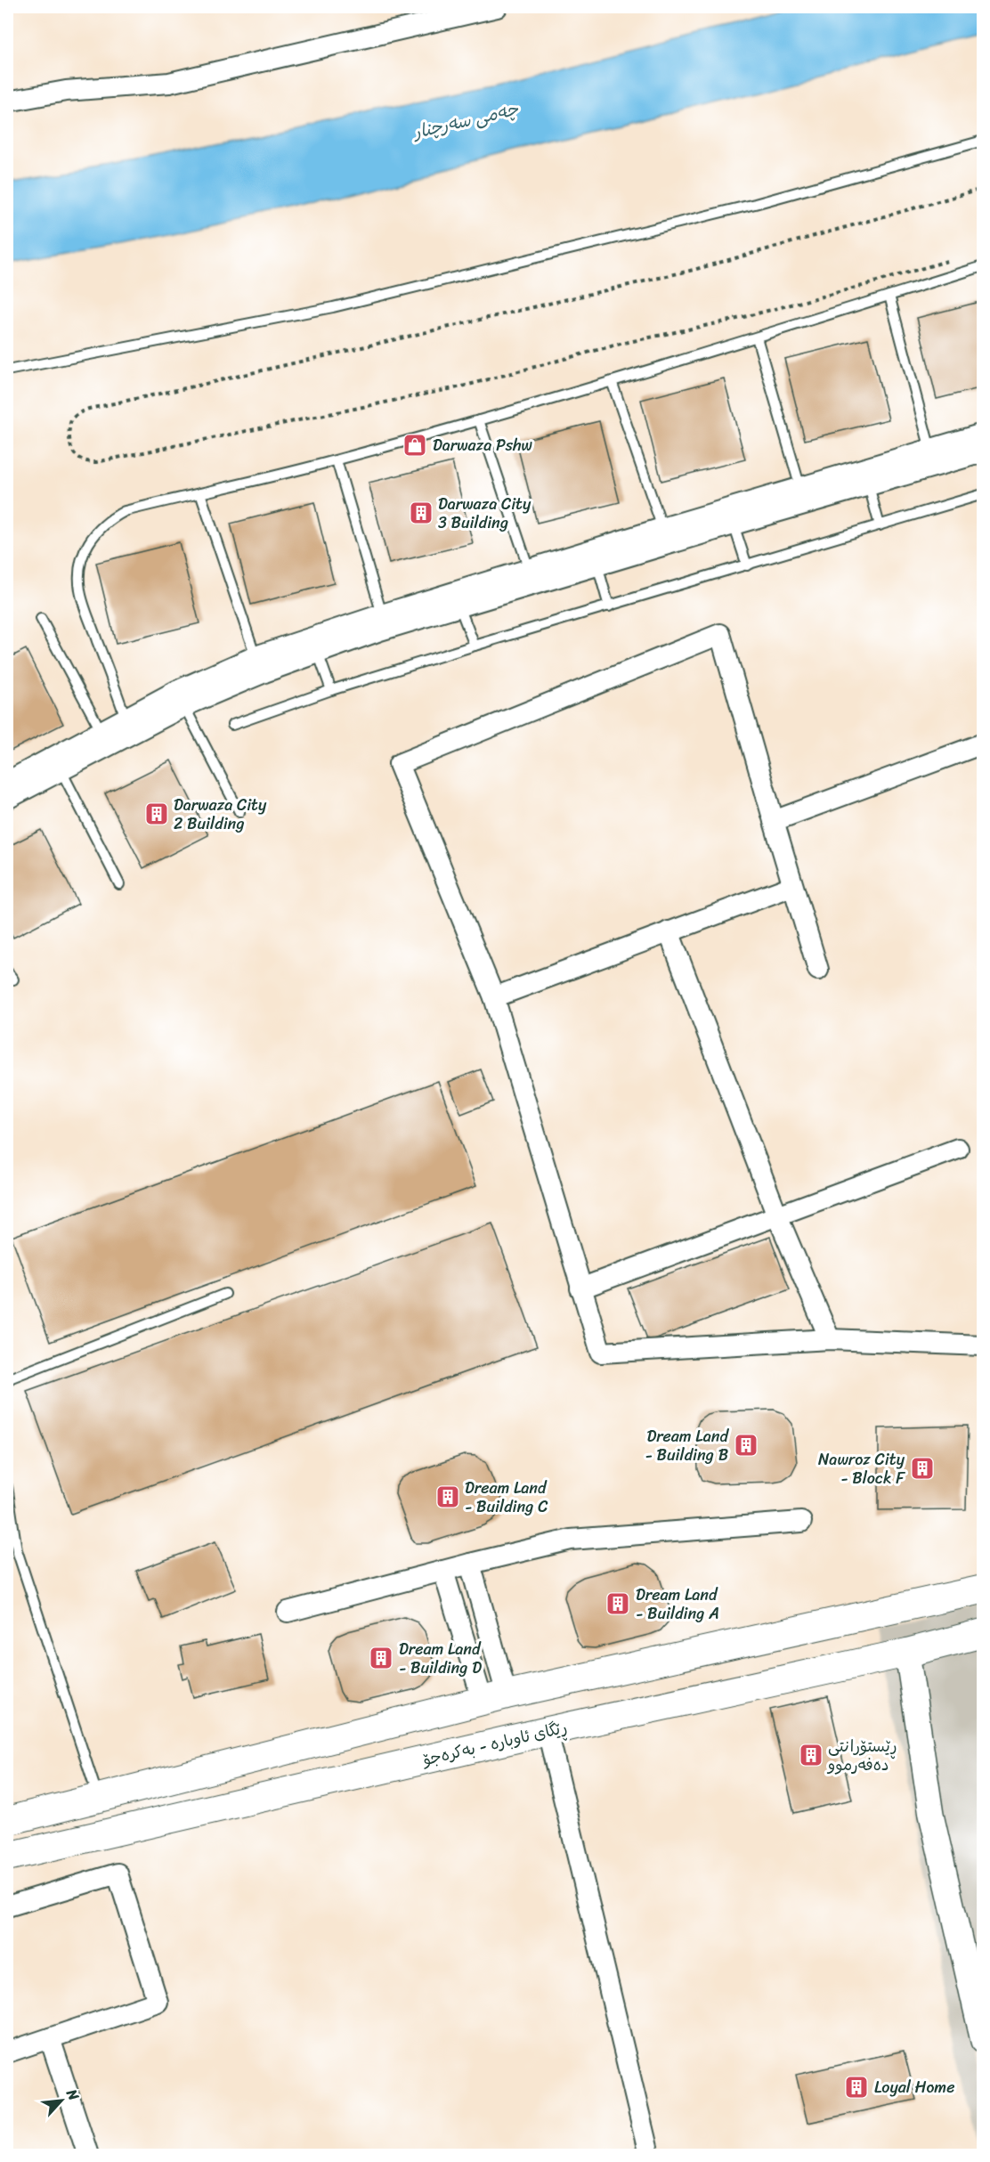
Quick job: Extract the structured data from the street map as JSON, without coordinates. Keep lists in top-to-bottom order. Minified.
{"streets":{"main road":["ڕێگای ئاوبارە - بەکرەجۆ"]},"water":["چەمی سەرچنار"],"places":{"shop":["Darwaza Pshw"],"building":["Darwaza City 3 Building","Darwaza City 2 Building","Dream Land - Building B","Nawroz City - Block F","Dream Land - Building C","Dream Land - Building A","Dream Land - Building D","ڕێستۆرانتی دەفەرموو","Loyal Home"]},"north":"top right"}
